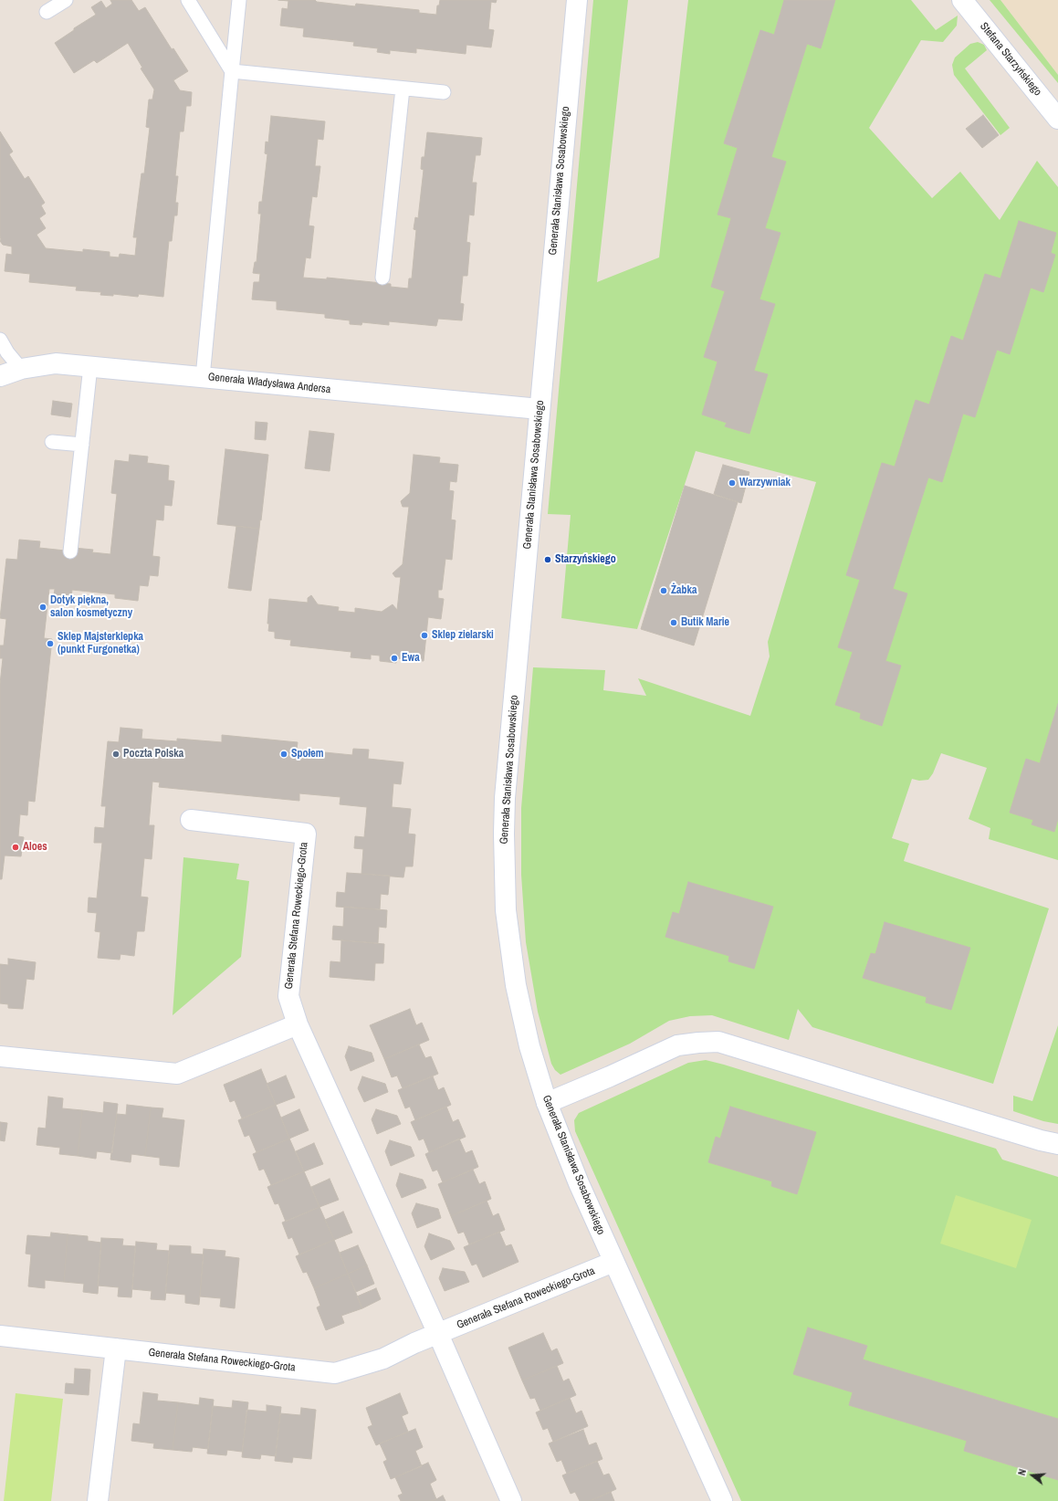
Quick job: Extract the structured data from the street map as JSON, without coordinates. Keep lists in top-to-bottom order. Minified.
{"streets":{"street":["Stefana Starzyńskiego","Generała Stanisława Sosabowskiego","Generała Władysława Andersa","Generała Stefana Roweckiego-Grota"]},"crossings":[["Generała Stanisława Sosabowskiego","Generała Władysława Andersa"],["Generała Stanisława Sosabowskiego","Generała Stefana Roweckiego-Grota"]],"places":["Warzywniak","Starzyńskiego","Żabka","Dotyk piękna, salon kosmetyczny","Butik Marie","Sklep zielarski","Sklep Majsterklepka (punkt Furgonetka)","Ewa","Poczta Polska","Społem","Aloes"],"north":"left"}
